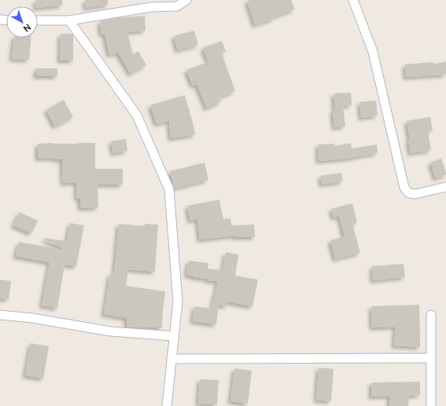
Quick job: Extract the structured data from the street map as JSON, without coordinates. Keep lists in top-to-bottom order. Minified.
{"north":"bottom right"}
